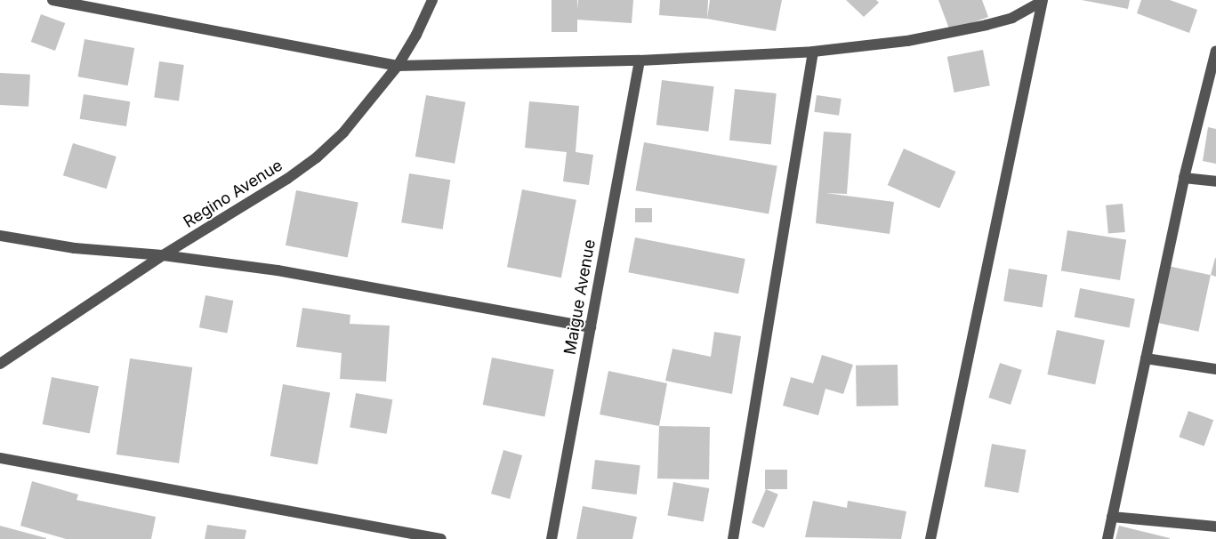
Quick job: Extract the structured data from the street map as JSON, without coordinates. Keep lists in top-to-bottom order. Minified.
{"streets":{"street":["Regino Avenue","Maigue Avenue"]}}
